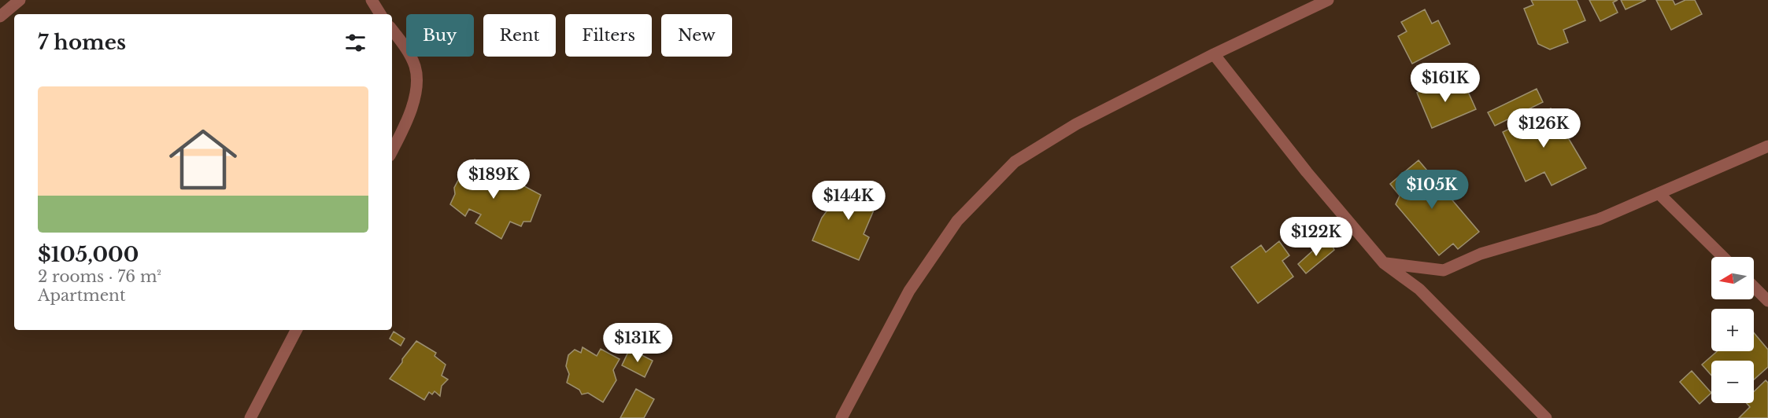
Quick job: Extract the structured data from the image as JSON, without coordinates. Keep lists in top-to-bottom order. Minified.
{"north":"left","page":{"chip":["Buy","Rent","Filters","New"],"heading":"7 homes","price":["$161K","$126K","$189K","$105K","$144K","$122K","$131K"],"list":[{"name":"$105,000","note":"2 rooms · 76 m² · Apartment"}],"map_buttons":["+","−"]}}
